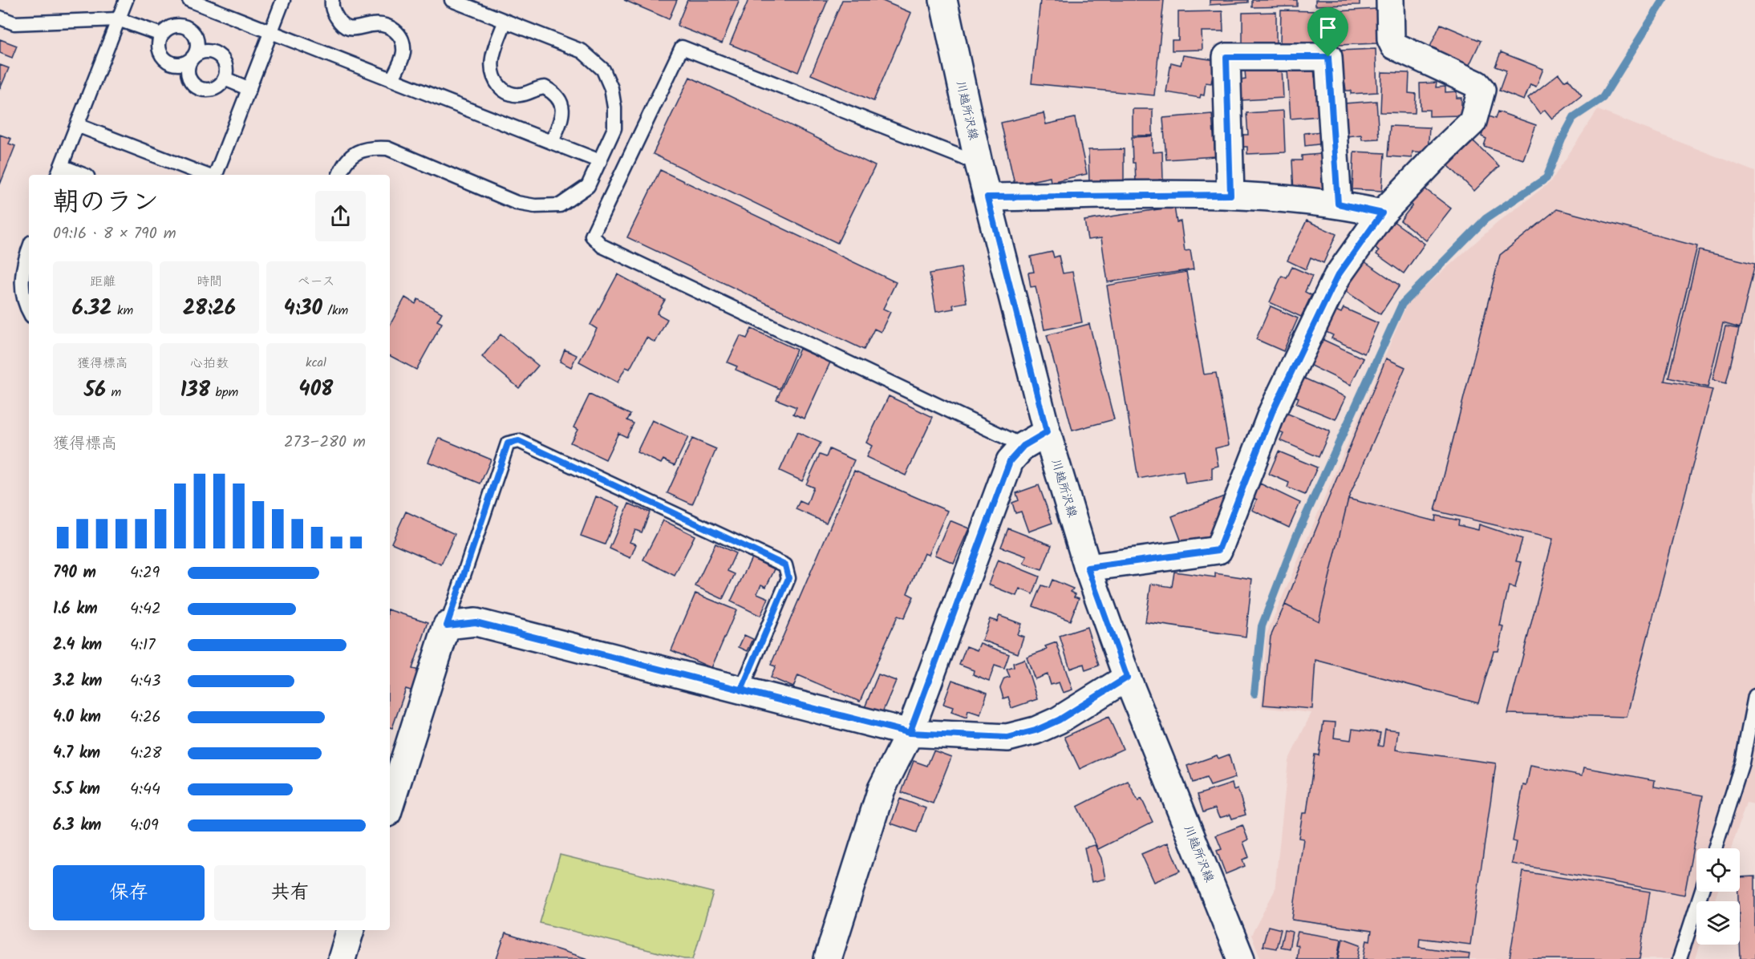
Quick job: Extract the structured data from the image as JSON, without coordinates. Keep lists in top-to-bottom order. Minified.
{"streets":{"street":["川越所沢線"]},"page":{"heading":["朝のラン","09:16 · 8 × 790 m"],"stats":[["距離","6.32 km"],["時間","28:26"],["ペース","4:30 /km"],["獲得標高","56 m"],["心拍数","138 bpm"],["kcal","408"]],"chart":["獲得標高","273–280 m"],"list":[{"name":"790 m","note":"4:29"},{"name":"1.6 km","note":"4:42"},{"name":"2.4 km","note":"4:17"},{"name":"3.2 km","note":"4:43"},{"name":"4.0 km","note":"4:26"},{"name":"4.7 km","note":"4:28"},{"name":"5.5 km","note":"4:44"},{"name":"6.3 km","note":"4:09"}],"buttons":["保存","共有"]}}
